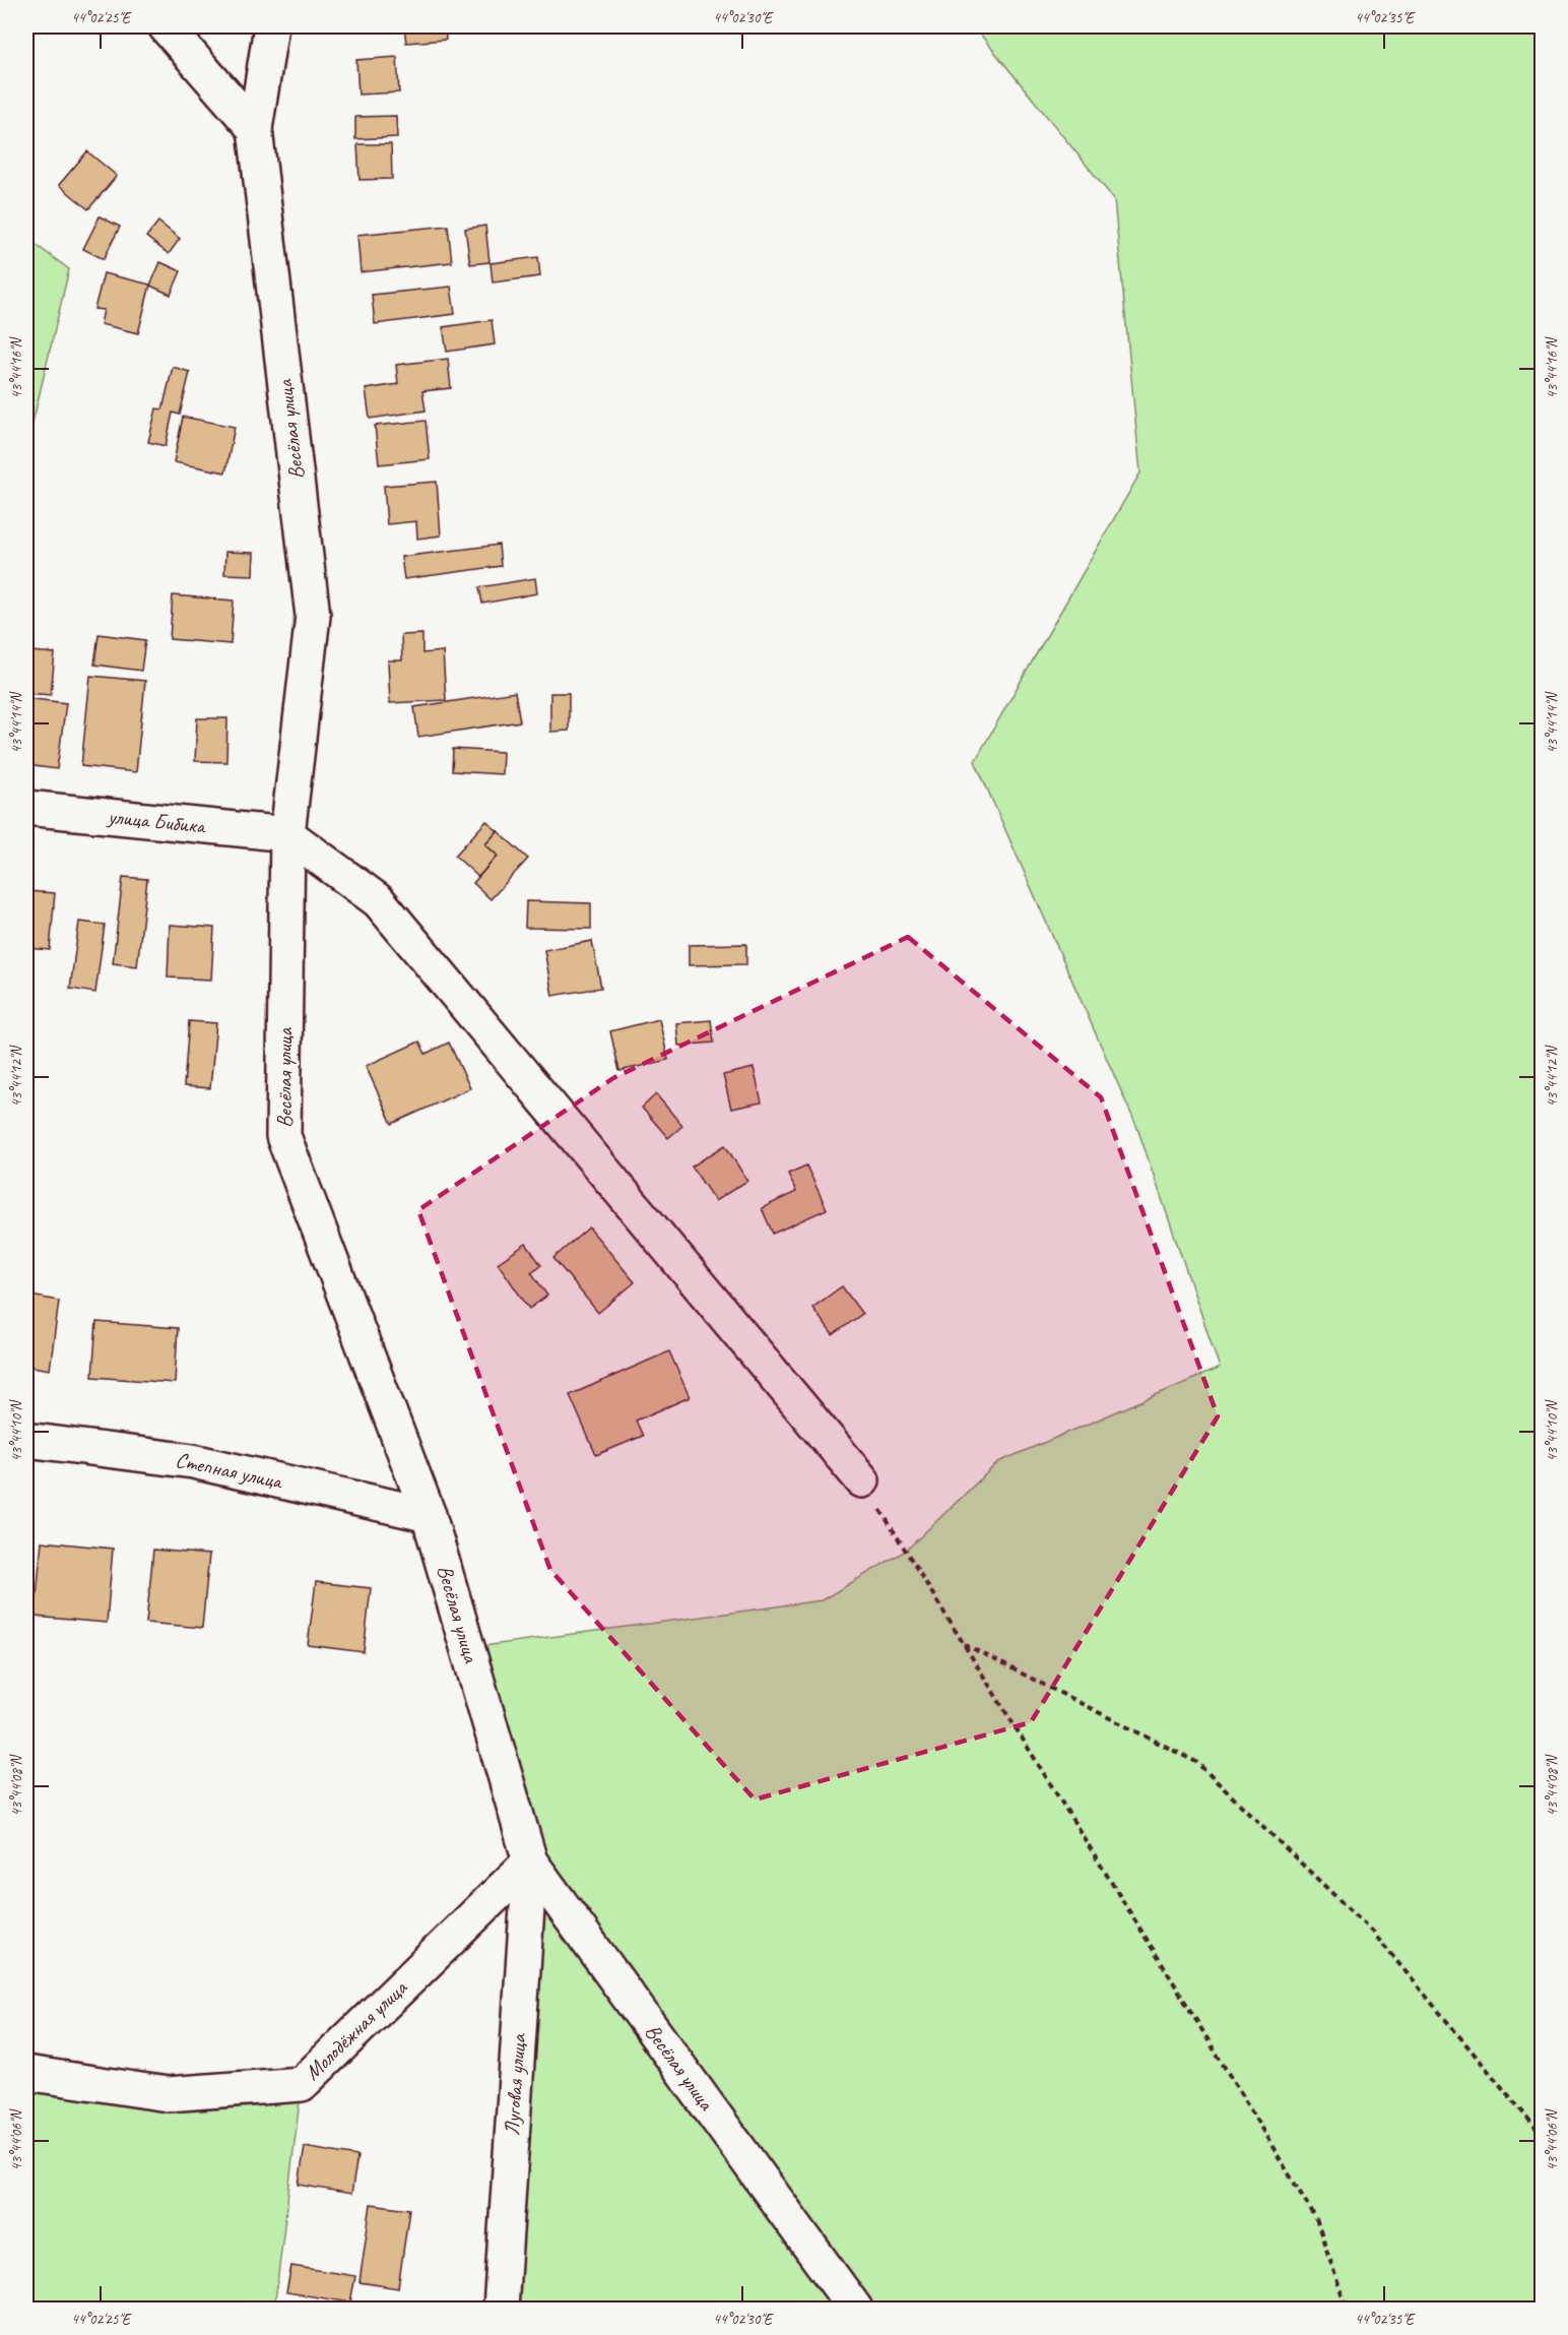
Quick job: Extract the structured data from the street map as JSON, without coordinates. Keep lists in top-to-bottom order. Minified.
{"streets":{"street":["Весёлая улица","улица Бибика","Степная улица","Молодёжная улица","Луговая улица"]},"crossings":[["Весёлая улица","улица Бибика"],["Весёлая улица","Степная улица"],["Весёлая улица","Молодёжная улица"],["Весёлая улица","Луговая улица"],["Молодёжная улица","Луговая улица"]],"coordinates":["44°02'25\"E","44°02'30\"E","44°02'35\"E","43°44'16\"N","43°44'14\"N","43°44'12\"N","43°44'10\"N","43°44'08\"N","43°44'06\"N"]}
